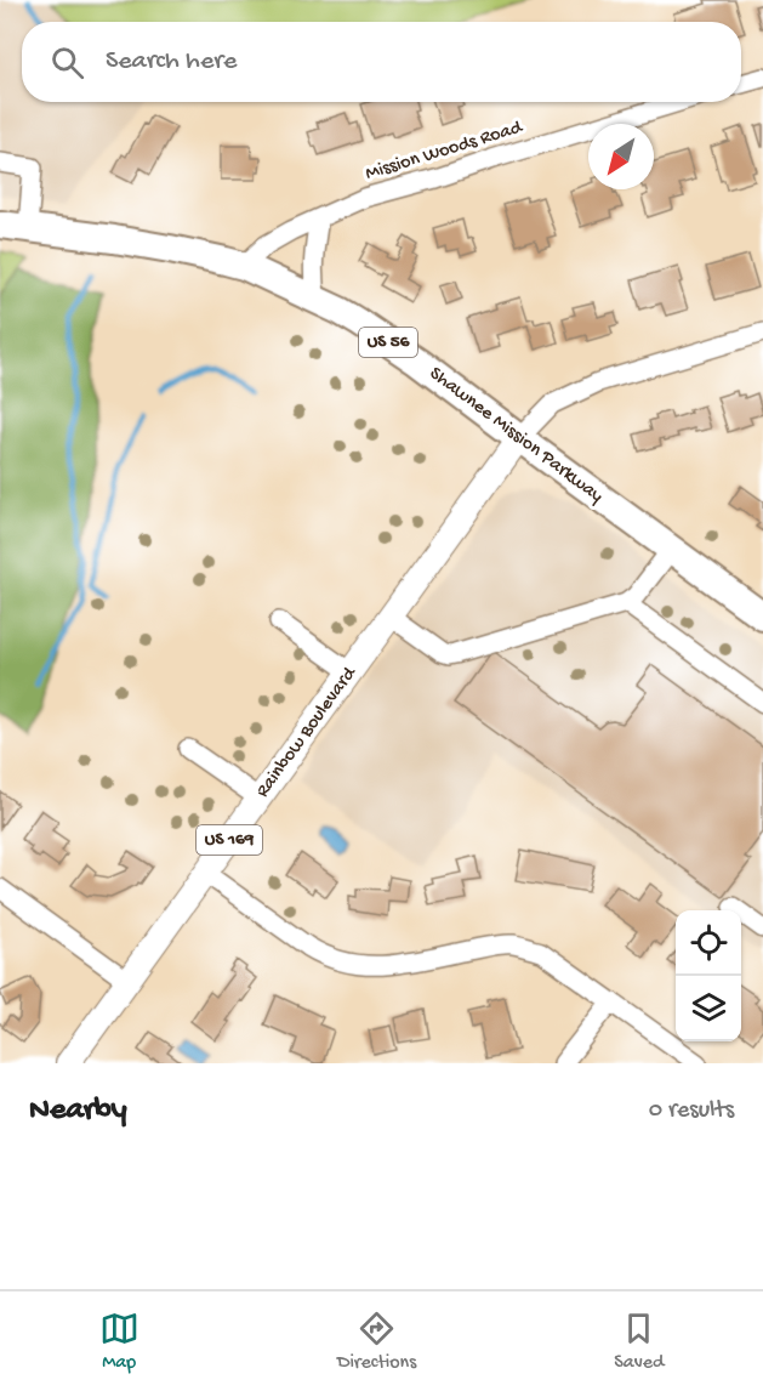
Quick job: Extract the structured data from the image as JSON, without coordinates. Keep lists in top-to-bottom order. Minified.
{"streets":{"highway":["US 56","Shawnee Mission Parkway"],"main road":["Rainbow Boulevard","US 169"],"street":["Mission Woods Road"]},"crossings":[["Mission Woods Road","Shawnee Mission Parkway"],["Shawnee Mission Parkway","Rainbow Boulevard"]],"north":"bottom left","page":{"search":"Search here","heading":["Nearby","0 results"],"nav":["Map","Directions","Saved"]}}
